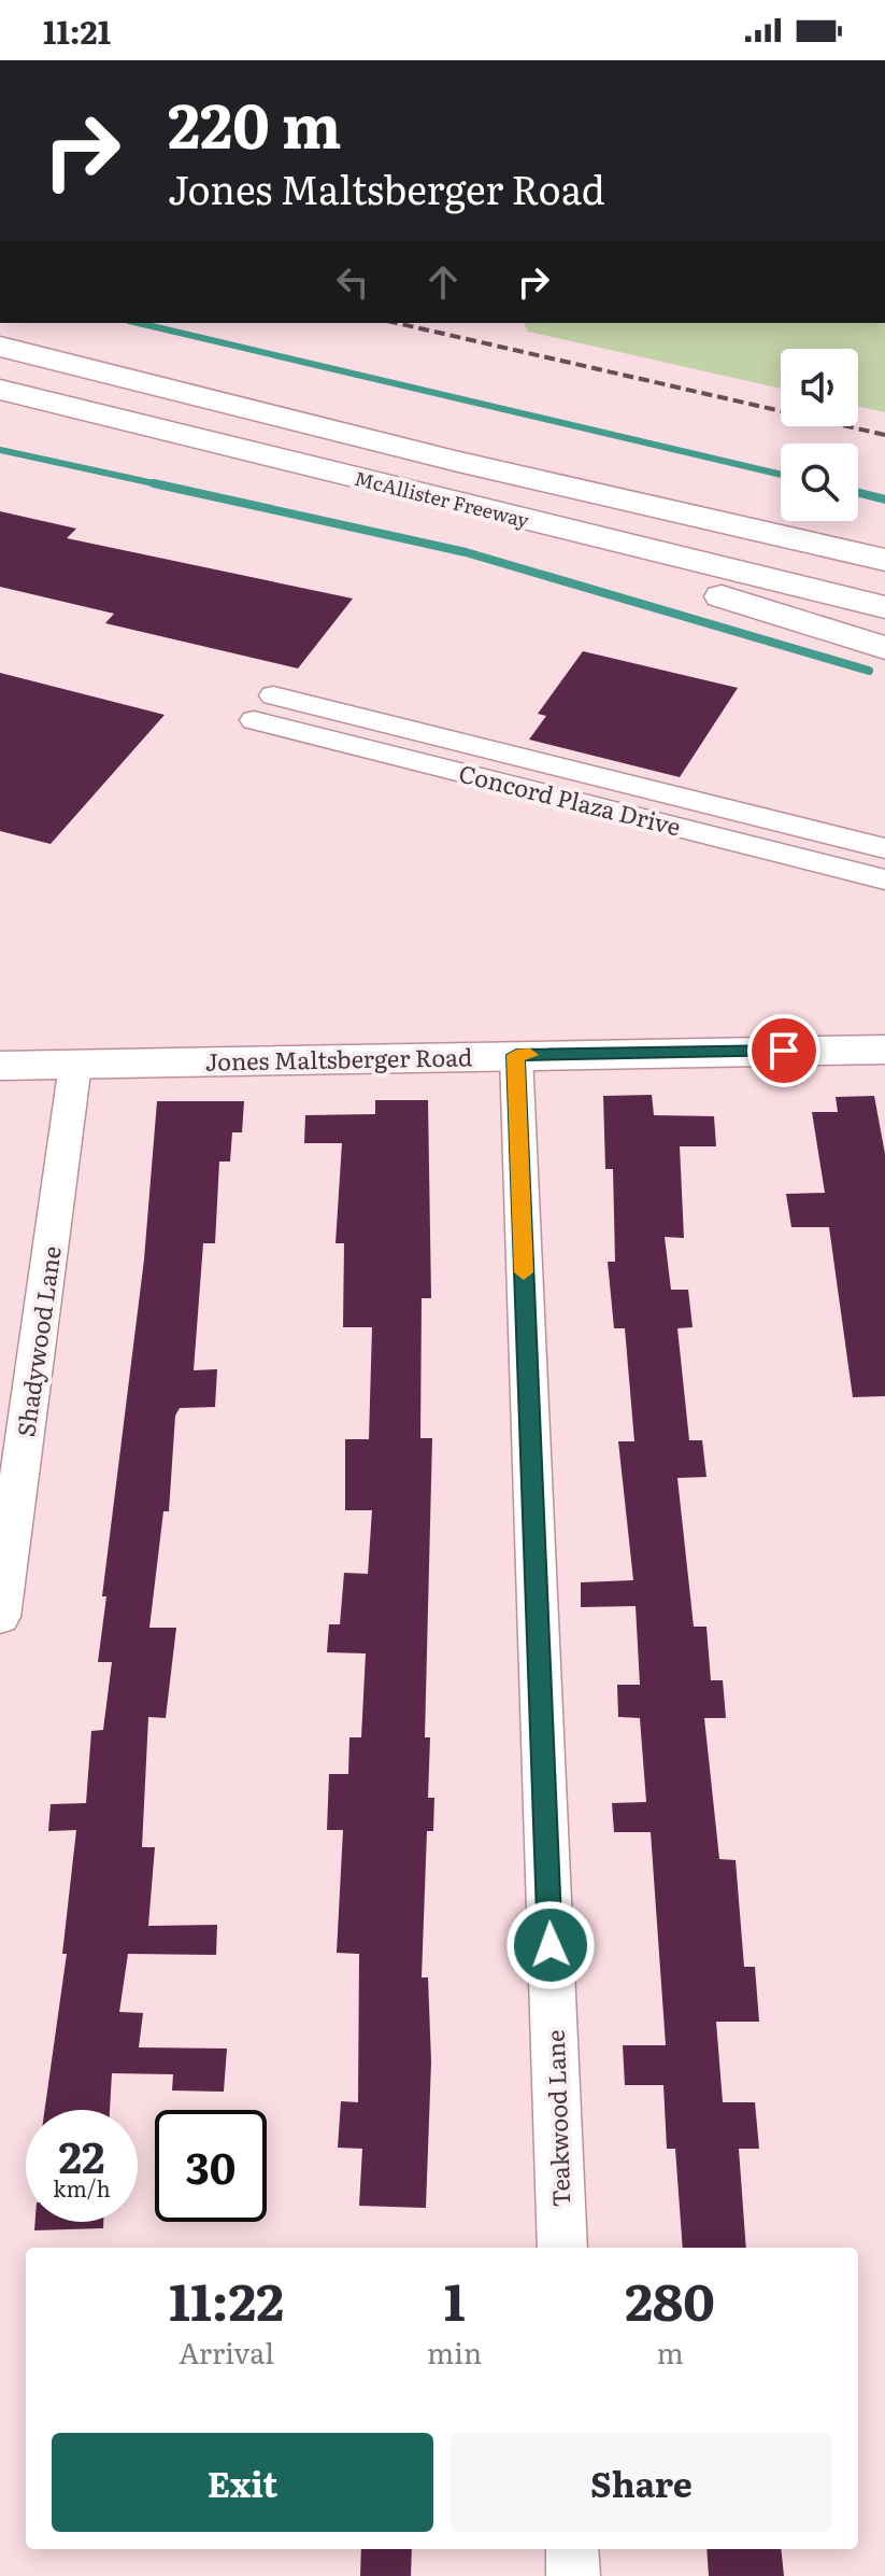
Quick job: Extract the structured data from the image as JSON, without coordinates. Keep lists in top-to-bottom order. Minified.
{"streets":{"main road":["McAllister Freeway","Jones Maltsberger Road"],"street":["Concord Plaza Drive","Shadywood Lane","Teakwood Lane"]},"crossings":[["Jones Maltsberger Road","Shadywood Lane"],["Jones Maltsberger Road","Teakwood Lane"]],"page":{"status":"11:21","turn":["220 m","Jones Maltsberger Road"],"speed":"22 km/h","limit":"30","eta":["11:22","Arrival","1","min","280","m"],"buttons":["Exit","Share"]}}
